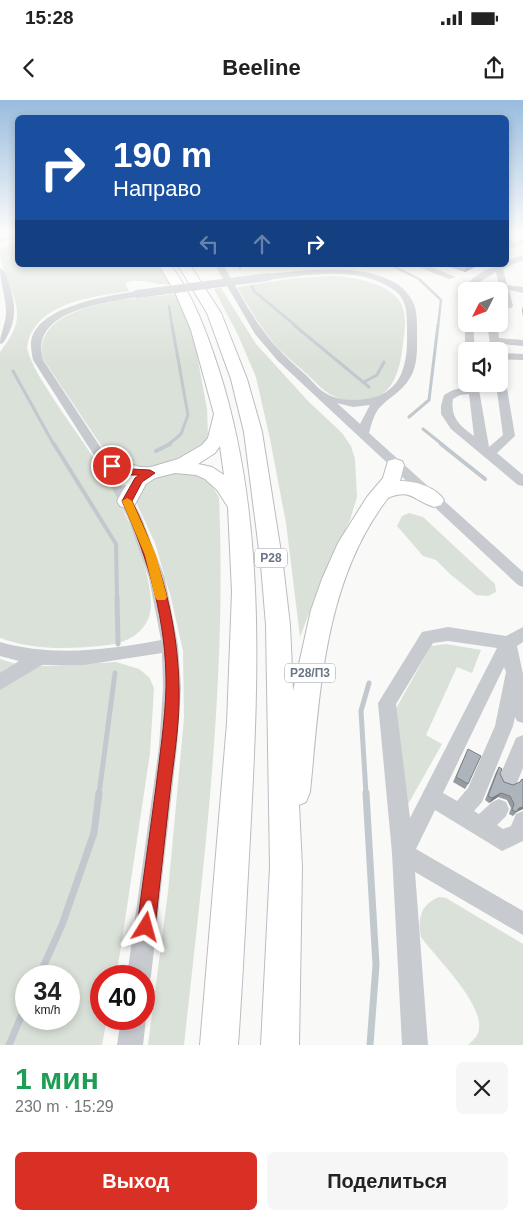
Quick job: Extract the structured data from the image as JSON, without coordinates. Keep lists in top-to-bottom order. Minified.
{"streets":{"highway":["Р28","Р28/П3"]},"crossings":[["Р28","Р28/П3"]],"north":"bottom left","page":{"status":"15:28","header":"Beeline","turn":["190 m","Направо"],"speed":"34 km/h","limit":"40","heading":["1 мин","230 m · 15:29"],"buttons":["Выход","Поделиться"]}}
